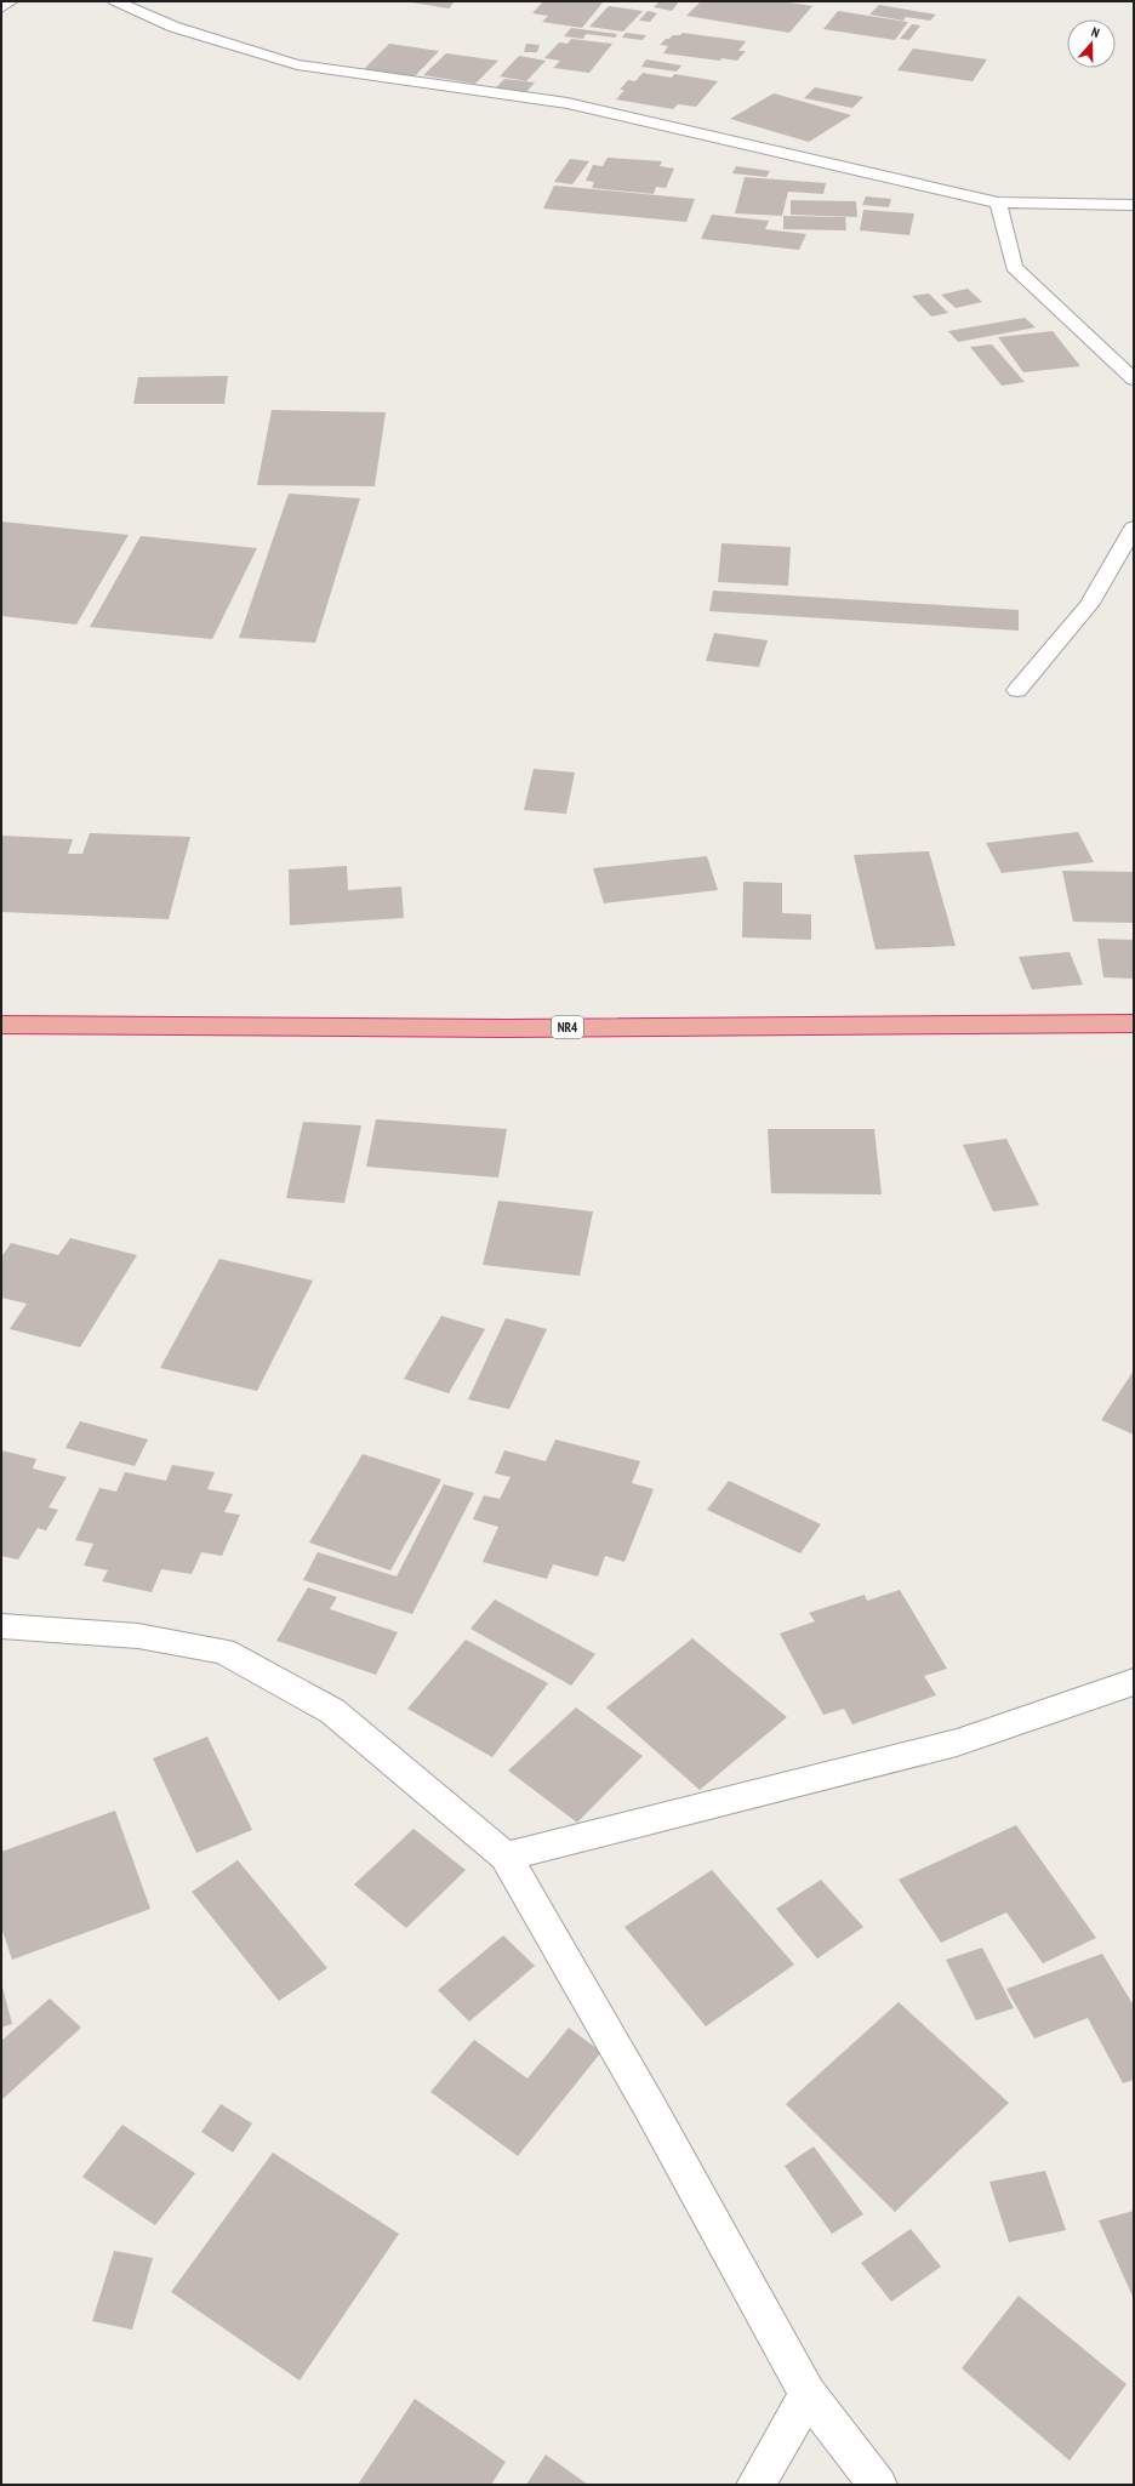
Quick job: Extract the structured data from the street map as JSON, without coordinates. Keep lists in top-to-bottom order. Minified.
{"streets":{"highway":["NR4"]},"north":"top"}
